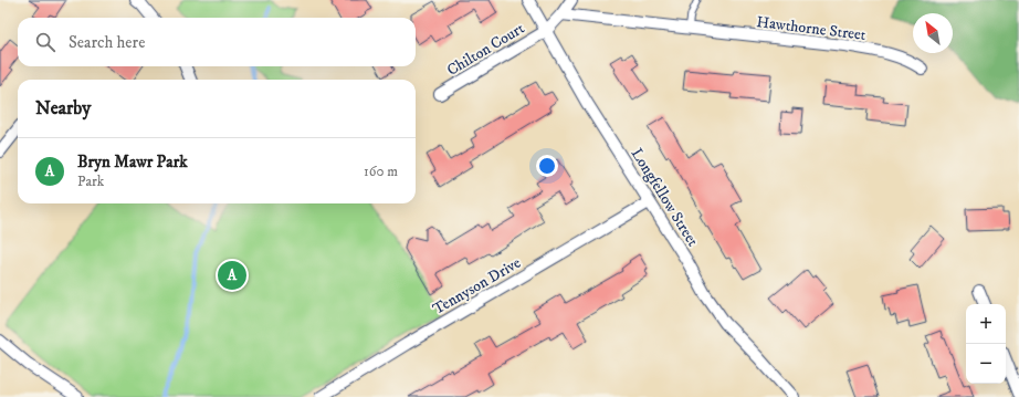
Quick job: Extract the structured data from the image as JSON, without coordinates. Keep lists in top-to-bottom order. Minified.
{"streets":{"street":["Hawthorne Street","Chilton Court","Longfellow Street","Tennyson Drive"]},"crossings":[["Hawthorne Street","Chilton Court"],["Chilton Court","Longfellow Street"],["Longfellow Street","Tennyson Drive"]],"north":"top left","page":{"search":"Search here","heading":"Nearby","list":[{"mark":"A","name":"Bryn Mawr Park","note":"Park","value":"160 m"}],"pins":"A","map_buttons":["+","−"]}}
